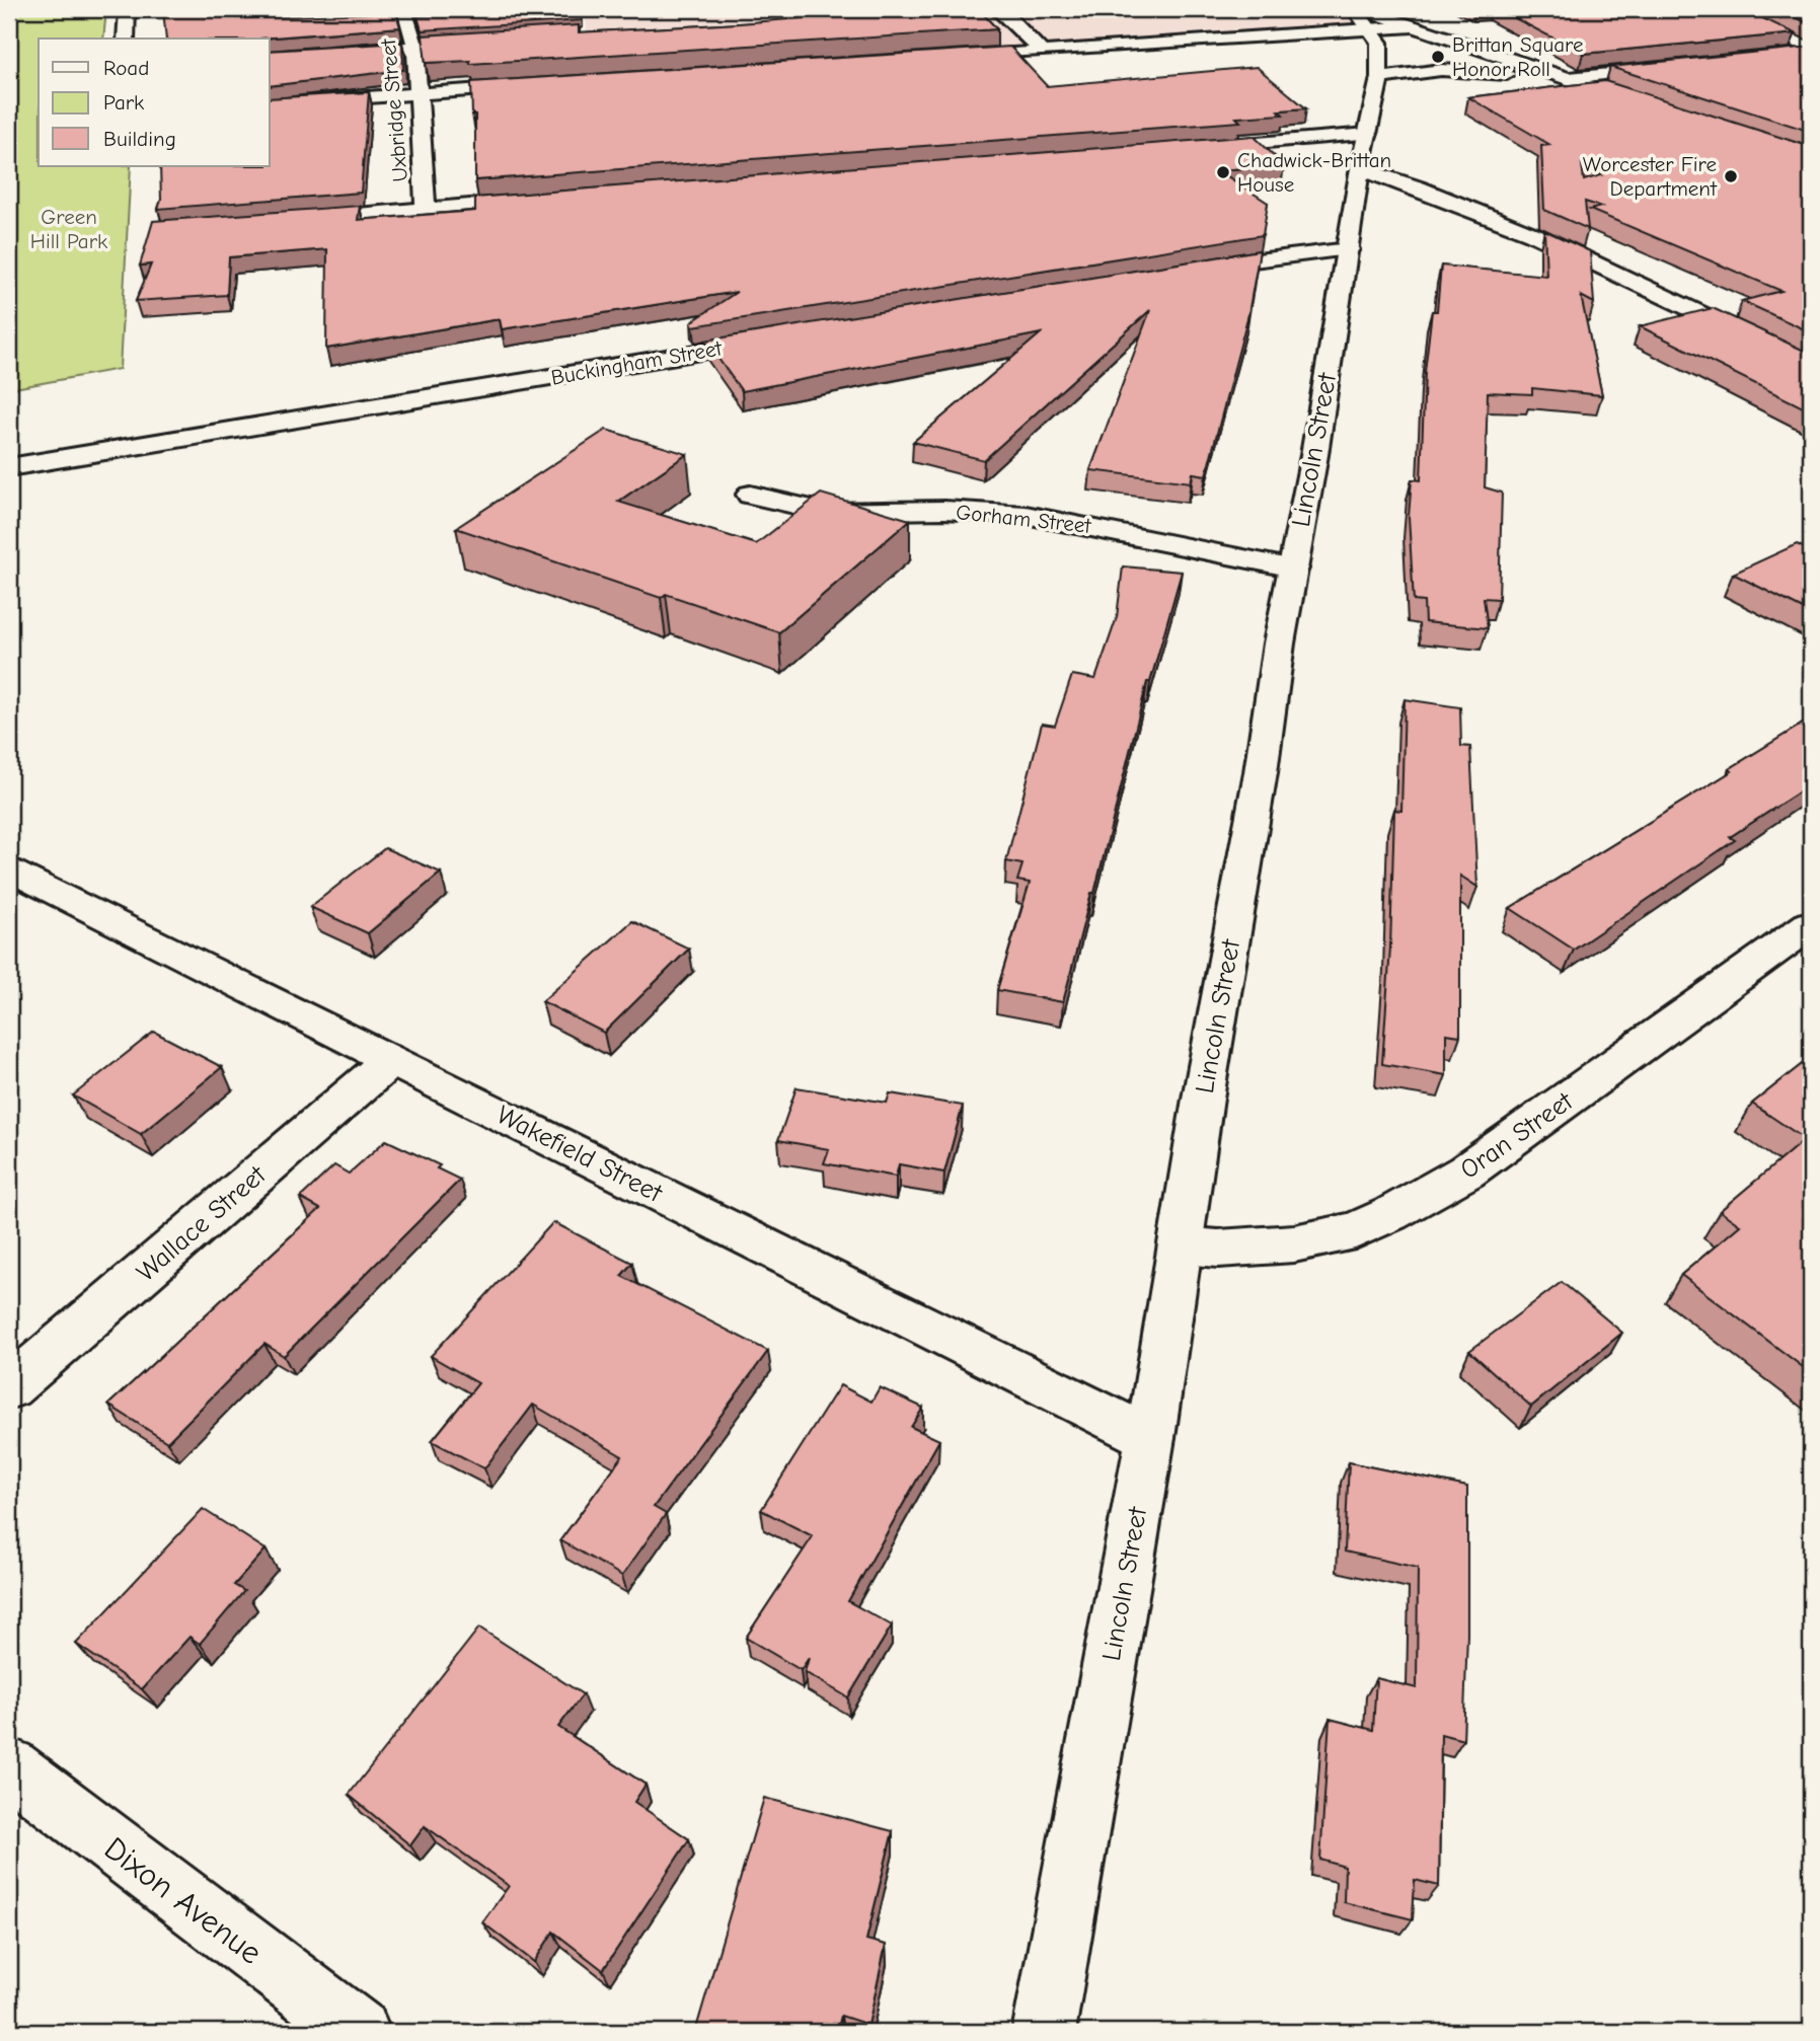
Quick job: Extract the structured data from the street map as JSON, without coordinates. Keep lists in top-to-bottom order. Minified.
{"streets":{"street":["Uxbridge Street","Buckingham Street","Lincoln Street","Gorham Street","Oran Street","Wakefield Street","Wallace Street","Dixon Avenue"]},"crossings":[["Lincoln Street","Gorham Street"],["Lincoln Street","Oran Street"],["Lincoln Street","Wakefield Street"],["Wakefield Street","Wallace Street"]],"parks":["Green Hill Park"],"places":["Brittan Square Honor Roll","Chadwick-Brittan House","Worcester Fire Department"],"legend":["Road","Park","Building"]}
